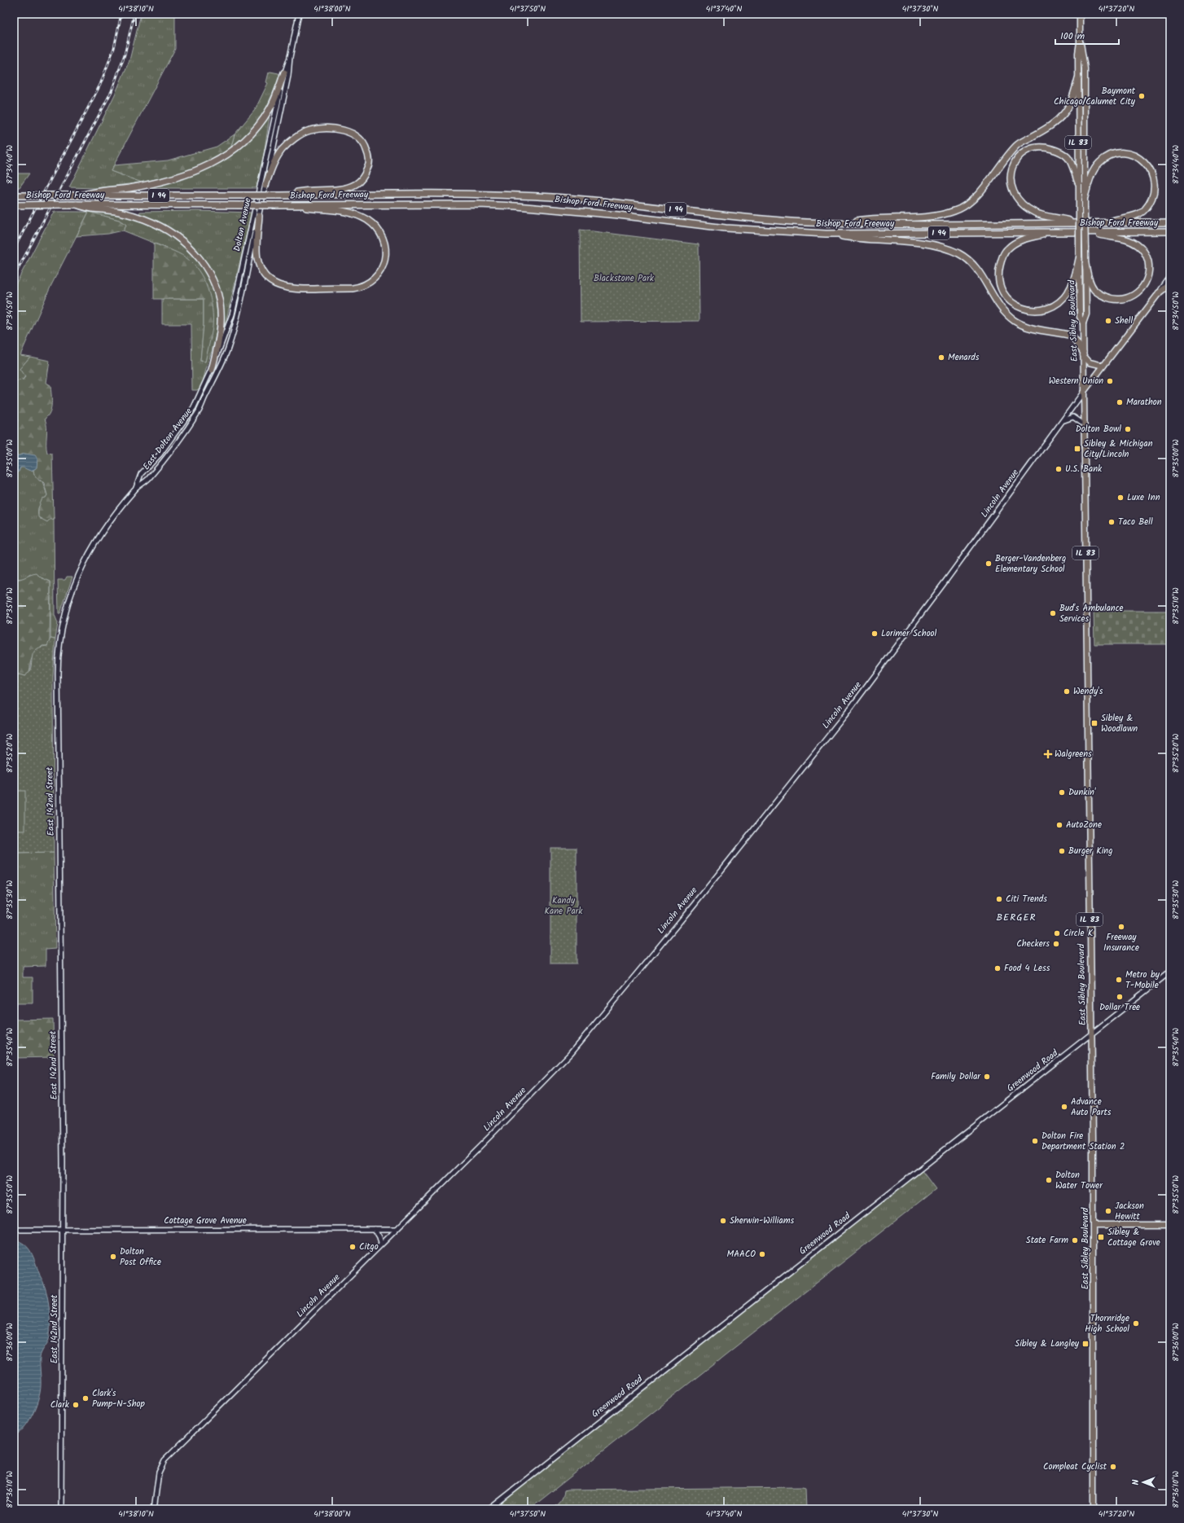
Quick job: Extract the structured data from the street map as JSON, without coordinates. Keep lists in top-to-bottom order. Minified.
{"streets":{"highway":["Bishop Ford Freeway","I 94"],"main road":["IL 83","East Sibley Boulevard","Lincoln Avenue"],"street":["Dolton Avenue","East Dolton Avenue","East 142nd Street","Greenwood Road","Cottage Grove Avenue"]},"crossings":[["IL 83","East Sibley Boulevard"],["Dolton Avenue","East Dolton Avenue"],["East Sibley Boulevard","Lincoln Avenue"],["East Sibley Boulevard","Greenwood Road"],["East Dolton Avenue","East 142nd Street"],["Lincoln Avenue","Cottage Grove Avenue"],["East 142nd Street","Cottage Grove Avenue"]],"districts":["BERGER"],"parks":["Blackstone Park","Kandy Kane Park"],"places":{"other":["Baymont Chicago/Calumet City","Shell","Menards","Western Union","Marathon","Dolton Bowl","U.S. Bank","Luxe Inn","Taco Bell","Berger-Vandenberg Elementary School","Bud's Ambulance Services","Lorimer School","Wendy's","Dunkin'","AutoZone","Burger King","Citi Trends","Freeway Insurance","Circle K","Checkers","Food 4 Less","Metro by T-Mobile","Dollar Tree","Family Dollar","Advance Auto Parts","Dolton Fire Department Station 2","Dolton Water Tower","Jackson Hewitt","Sherwin-Williams","State Farm","Citgo","MAACO","Dolton Post Office","Thornridge High School","Clark's Pump-N-Shop","Clark","Compleat Cyclist"],"transit":["Sibley & Michigan City/Lincoln","Sibley & Woodlawn","Sibley & Cottage Grove","Sibley & Langley"],"health":["Walgreens"]},"scale_bar":"100 m","north":"left","coordinates":["41°38'10\"N","41°38'00\"N","41°37'50\"N","41°37'40\"N","41°37'30\"N","41°37'20\"N","87°34'40\"W","87°34'50\"W","87°35'00\"W","87°35'10\"W","87°35'20\"W","87°35'30\"W","87°35'40\"W","87°35'50\"W","87°36'00\"W","87°36'10\"W"]}
